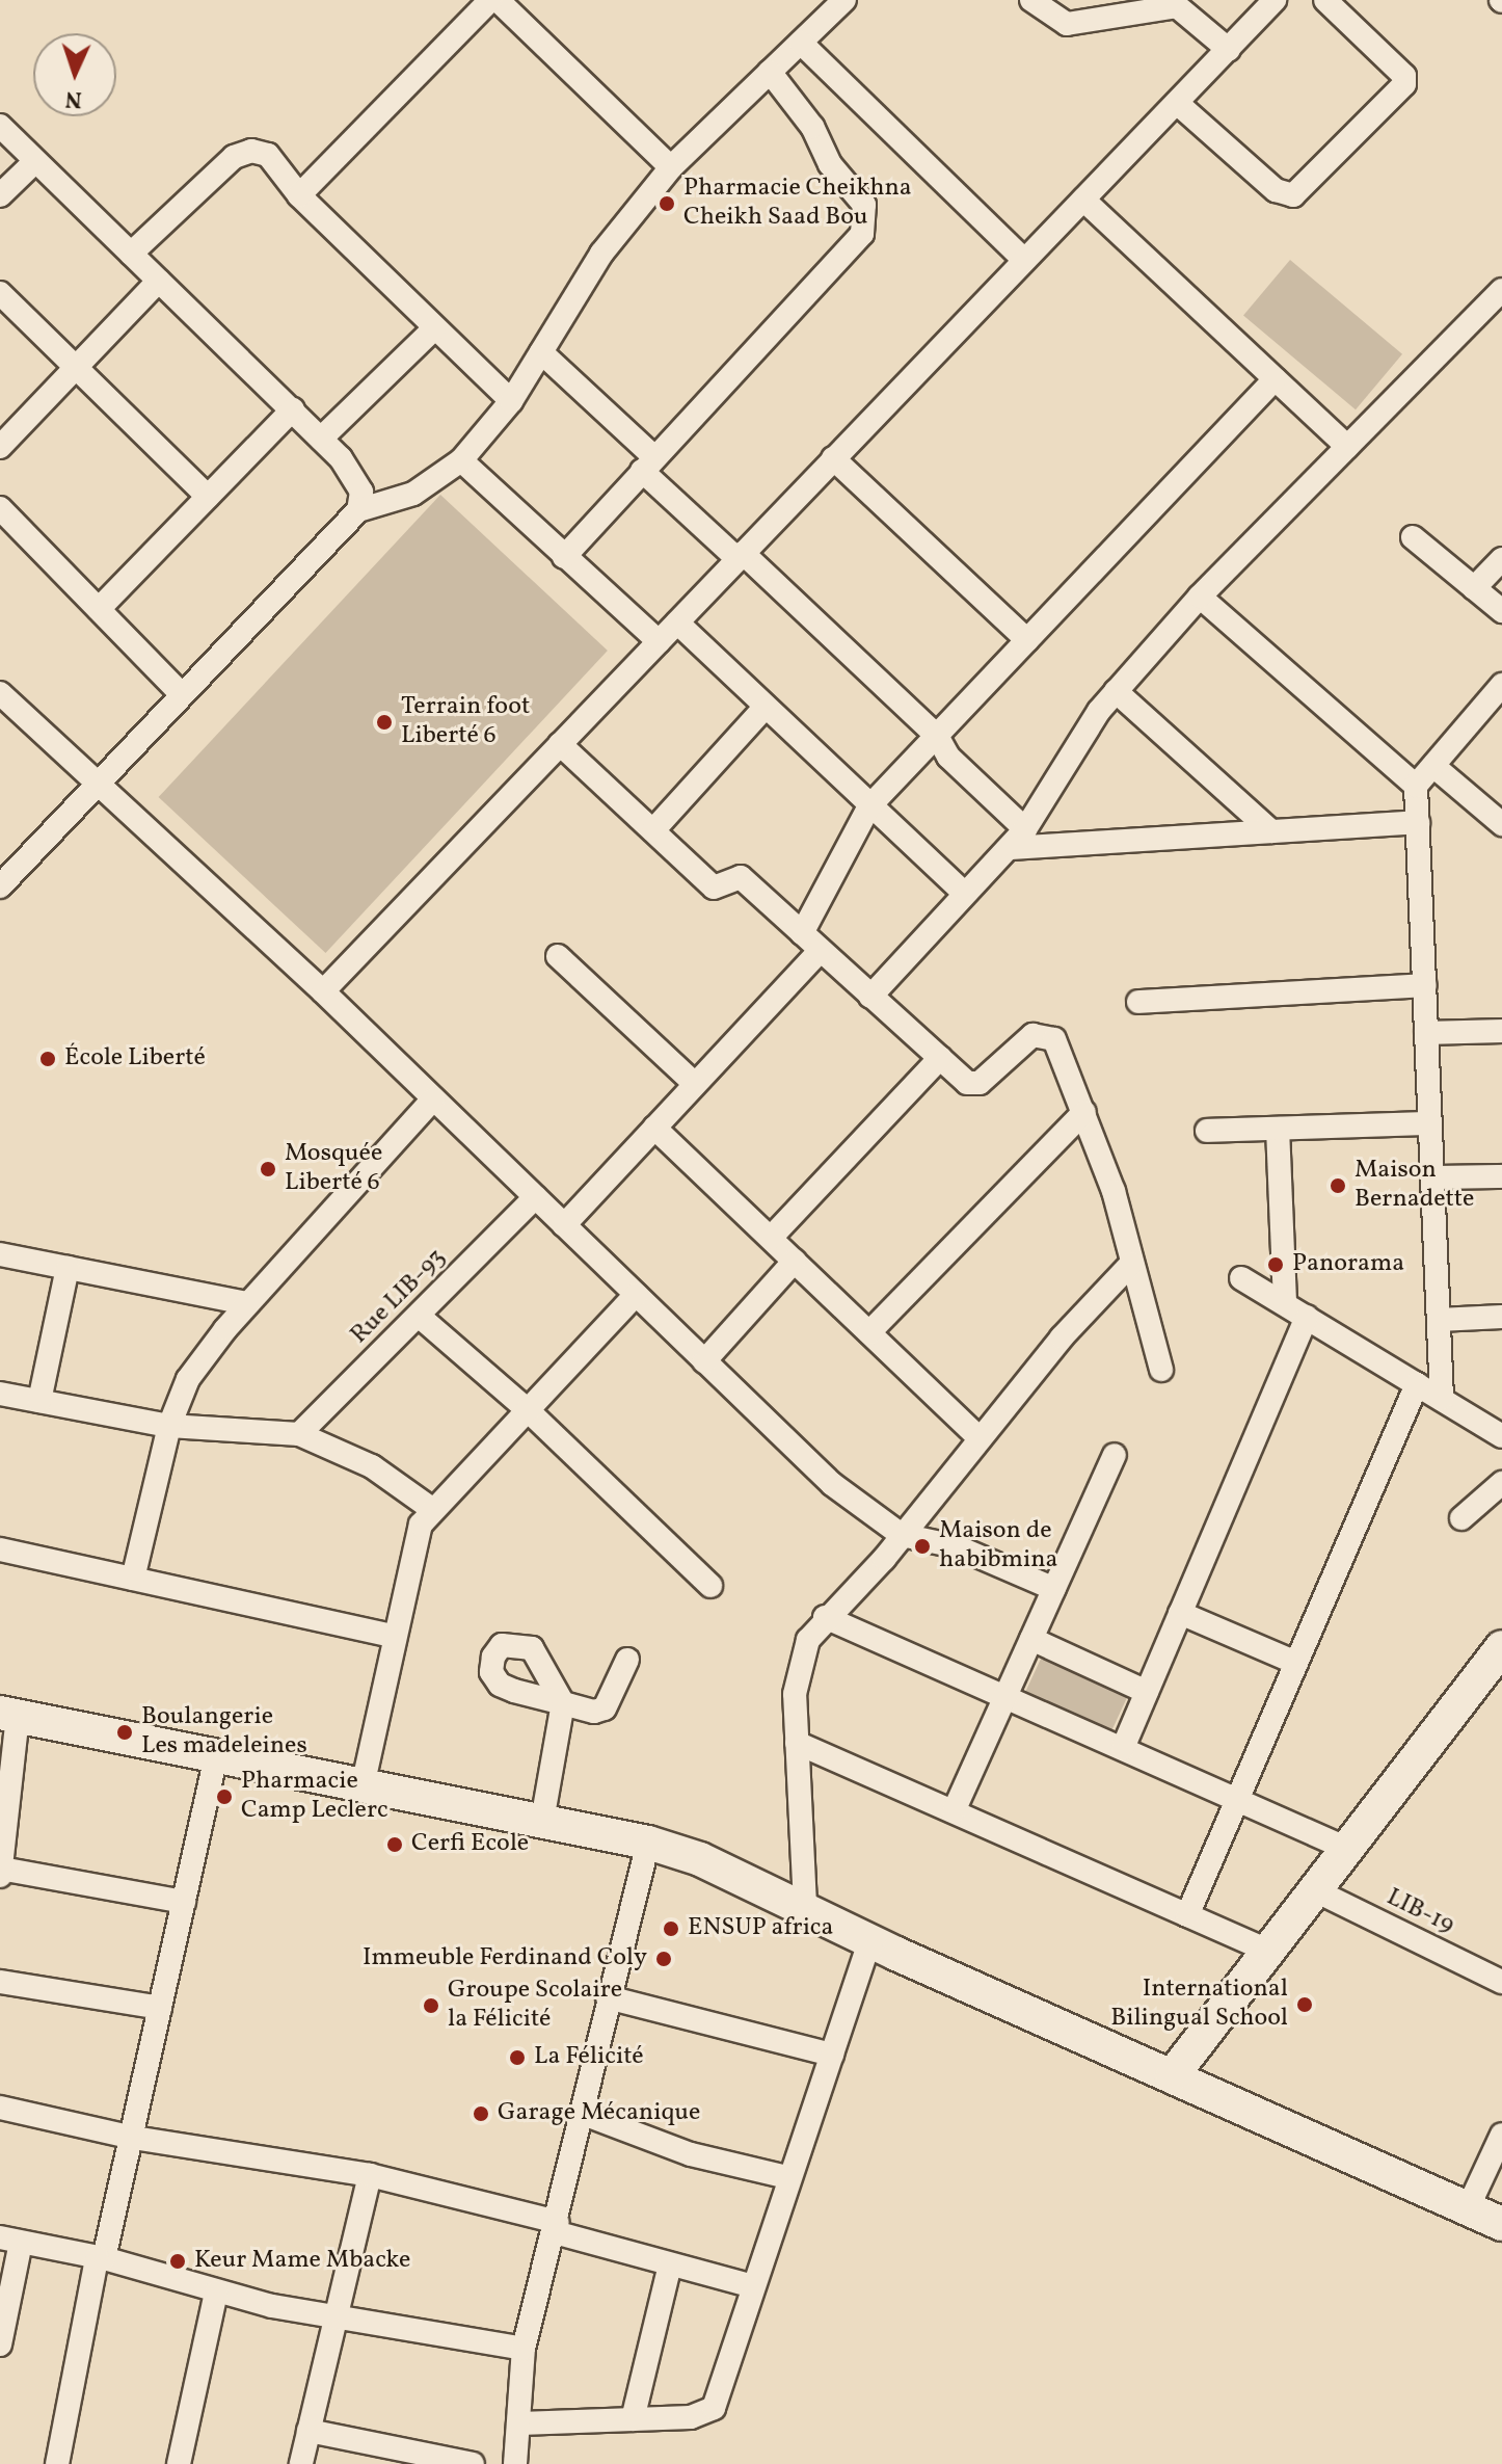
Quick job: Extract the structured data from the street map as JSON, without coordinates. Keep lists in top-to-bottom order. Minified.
{"streets":{"street":["Rue LIB-93","LIB-19"]},"places":["Pharmacie Cheikhna Cheikh Saad Bou","Terrain foot Liberté 6","École Liberté","Mosquée Liberté 6","Maison Bernadette","Panorama","Maison de habibmina","Boulangerie Les madeleines","Pharmacie Camp Leclerc","Cerfi Ecole","ENSUP africa","Immeuble Ferdinand Coly","International Bilingual School","Groupe Scolaire la Félicité","La Félicité","Garage Mécanique","Keur Mame Mbacke"],"north":"bottom"}
